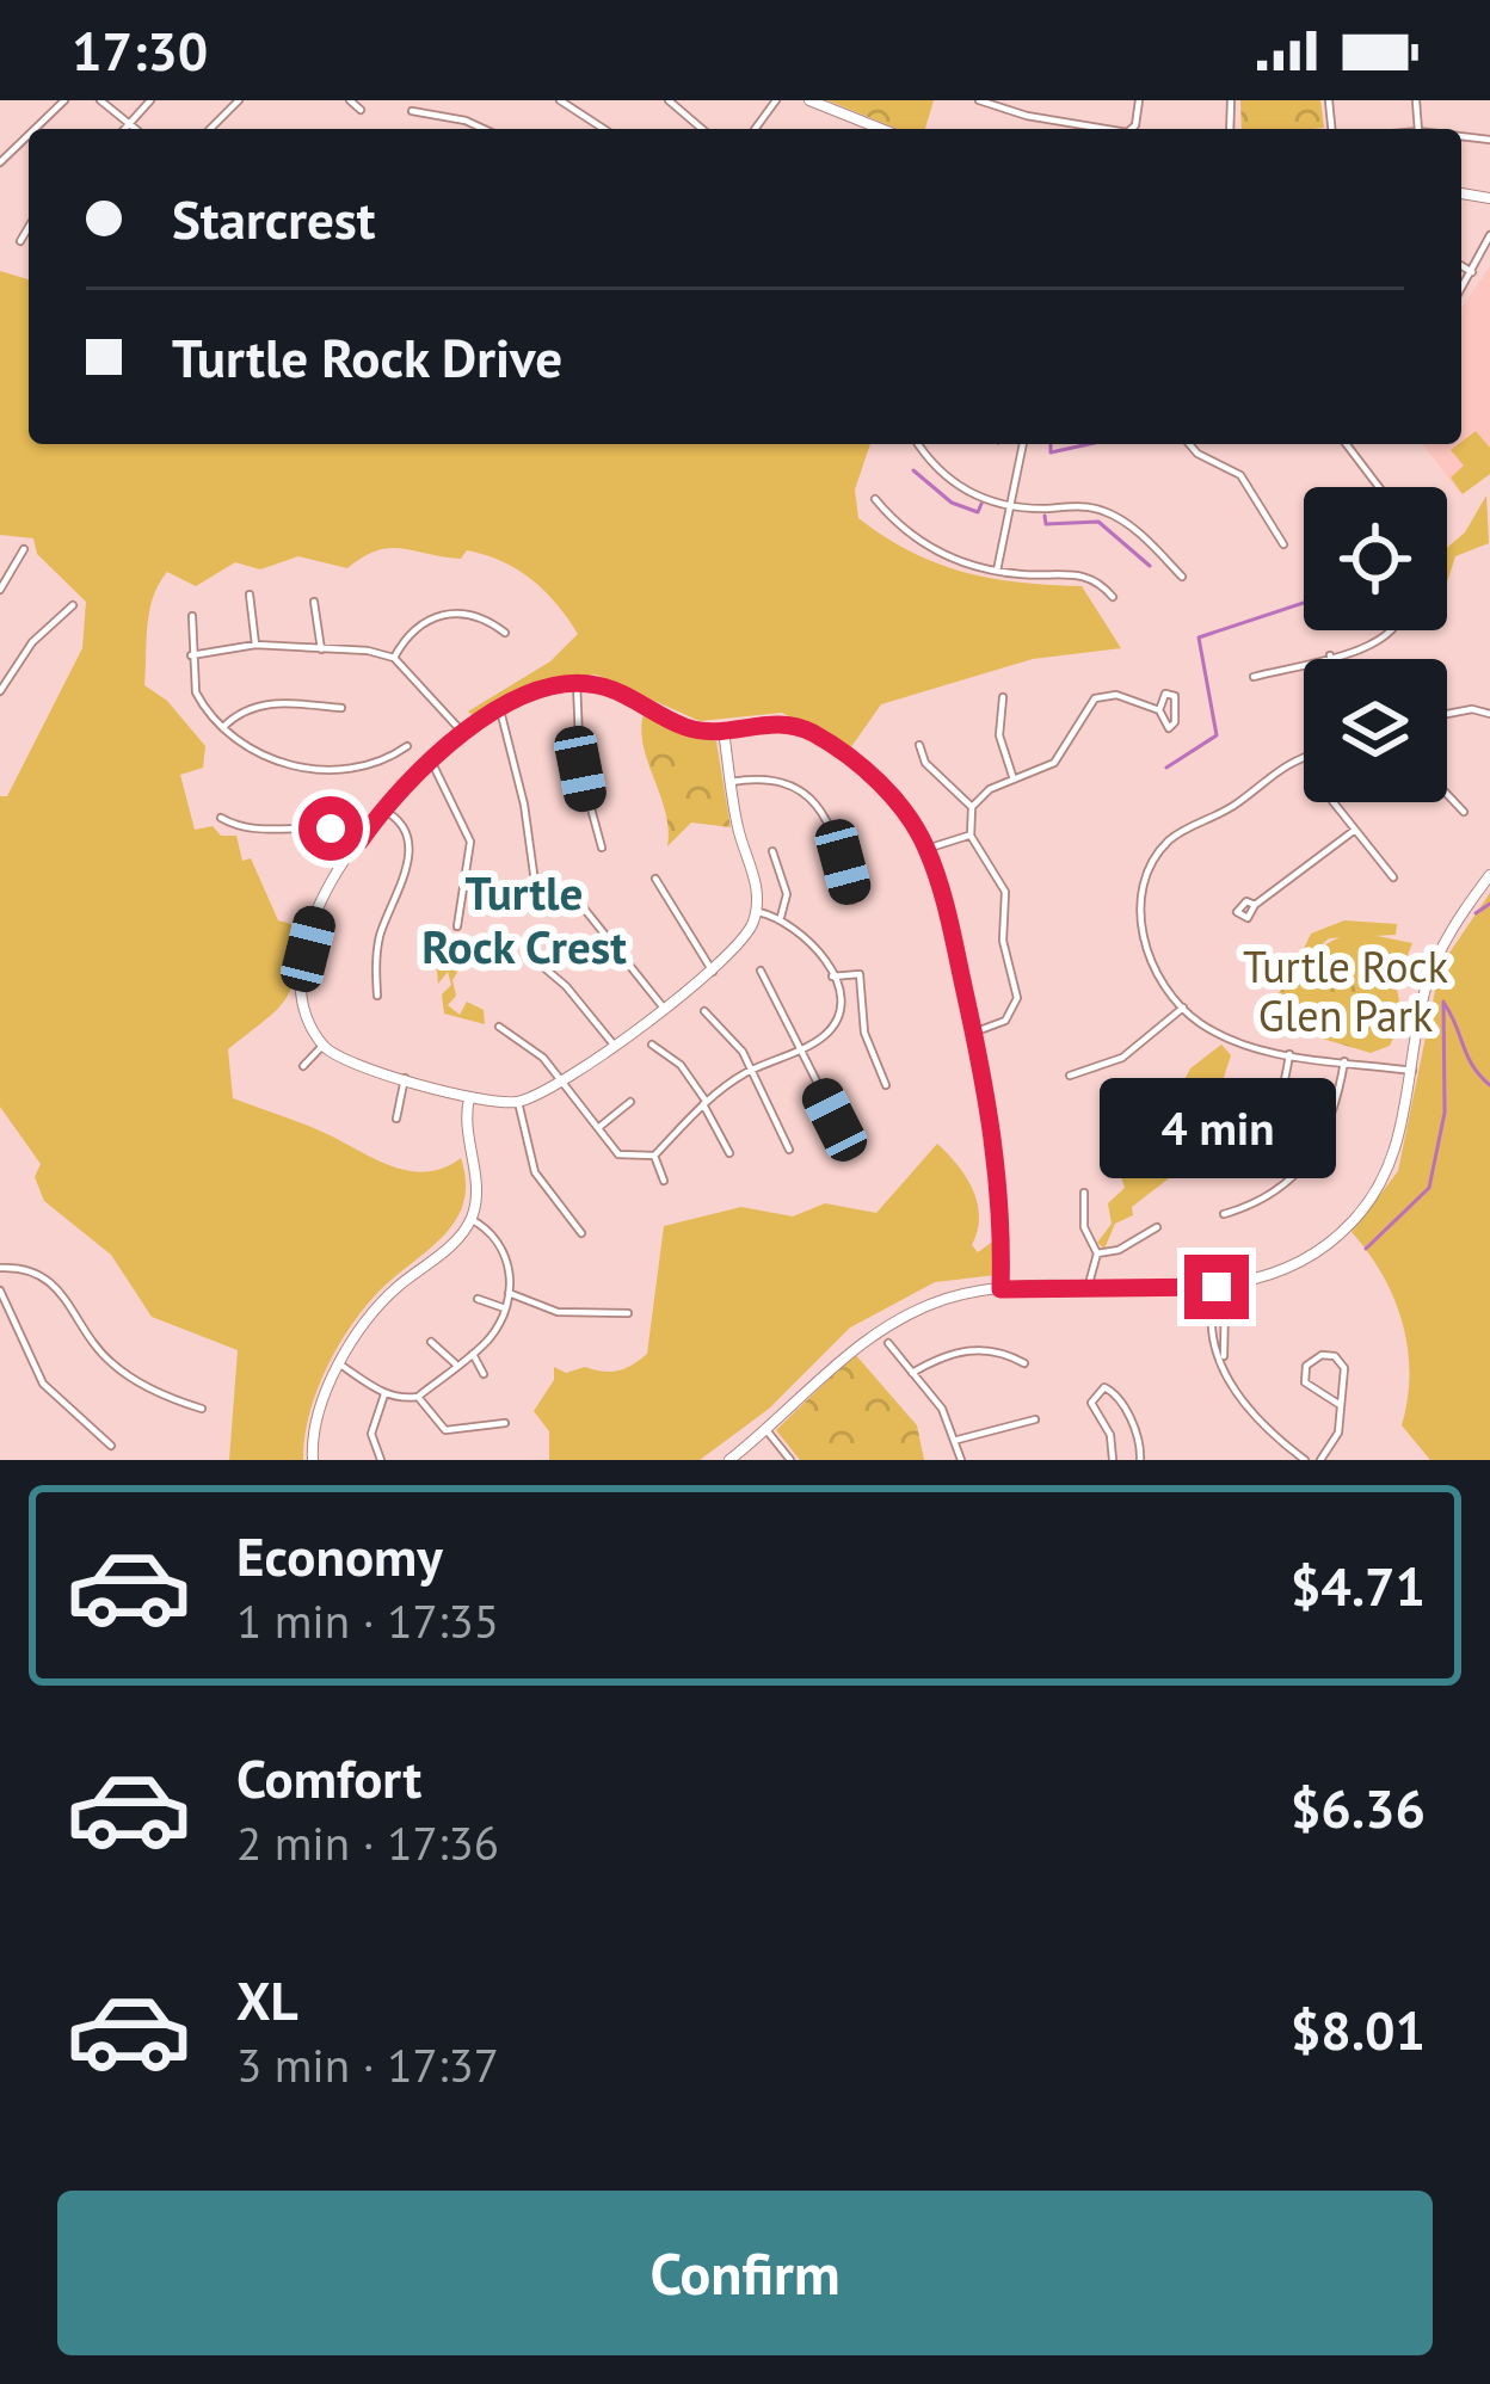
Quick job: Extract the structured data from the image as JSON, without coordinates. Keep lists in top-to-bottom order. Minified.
{"districts":["Turtle Rock Crest"],"parks":["Turtle Rock Glen Park"],"page":{"status":"17:30","banner":["Starcrest","Turtle Rock Drive"],"bubble":"4 min","list":[{"name":"Economy","note":"1 min · 17:35","value":"$4.71"},{"name":"Comfort","note":"2 min · 17:36","value":"$6.36"},{"name":"XL","note":"3 min · 17:37","value":"$8.01"}],"buttons":"Confirm"}}
